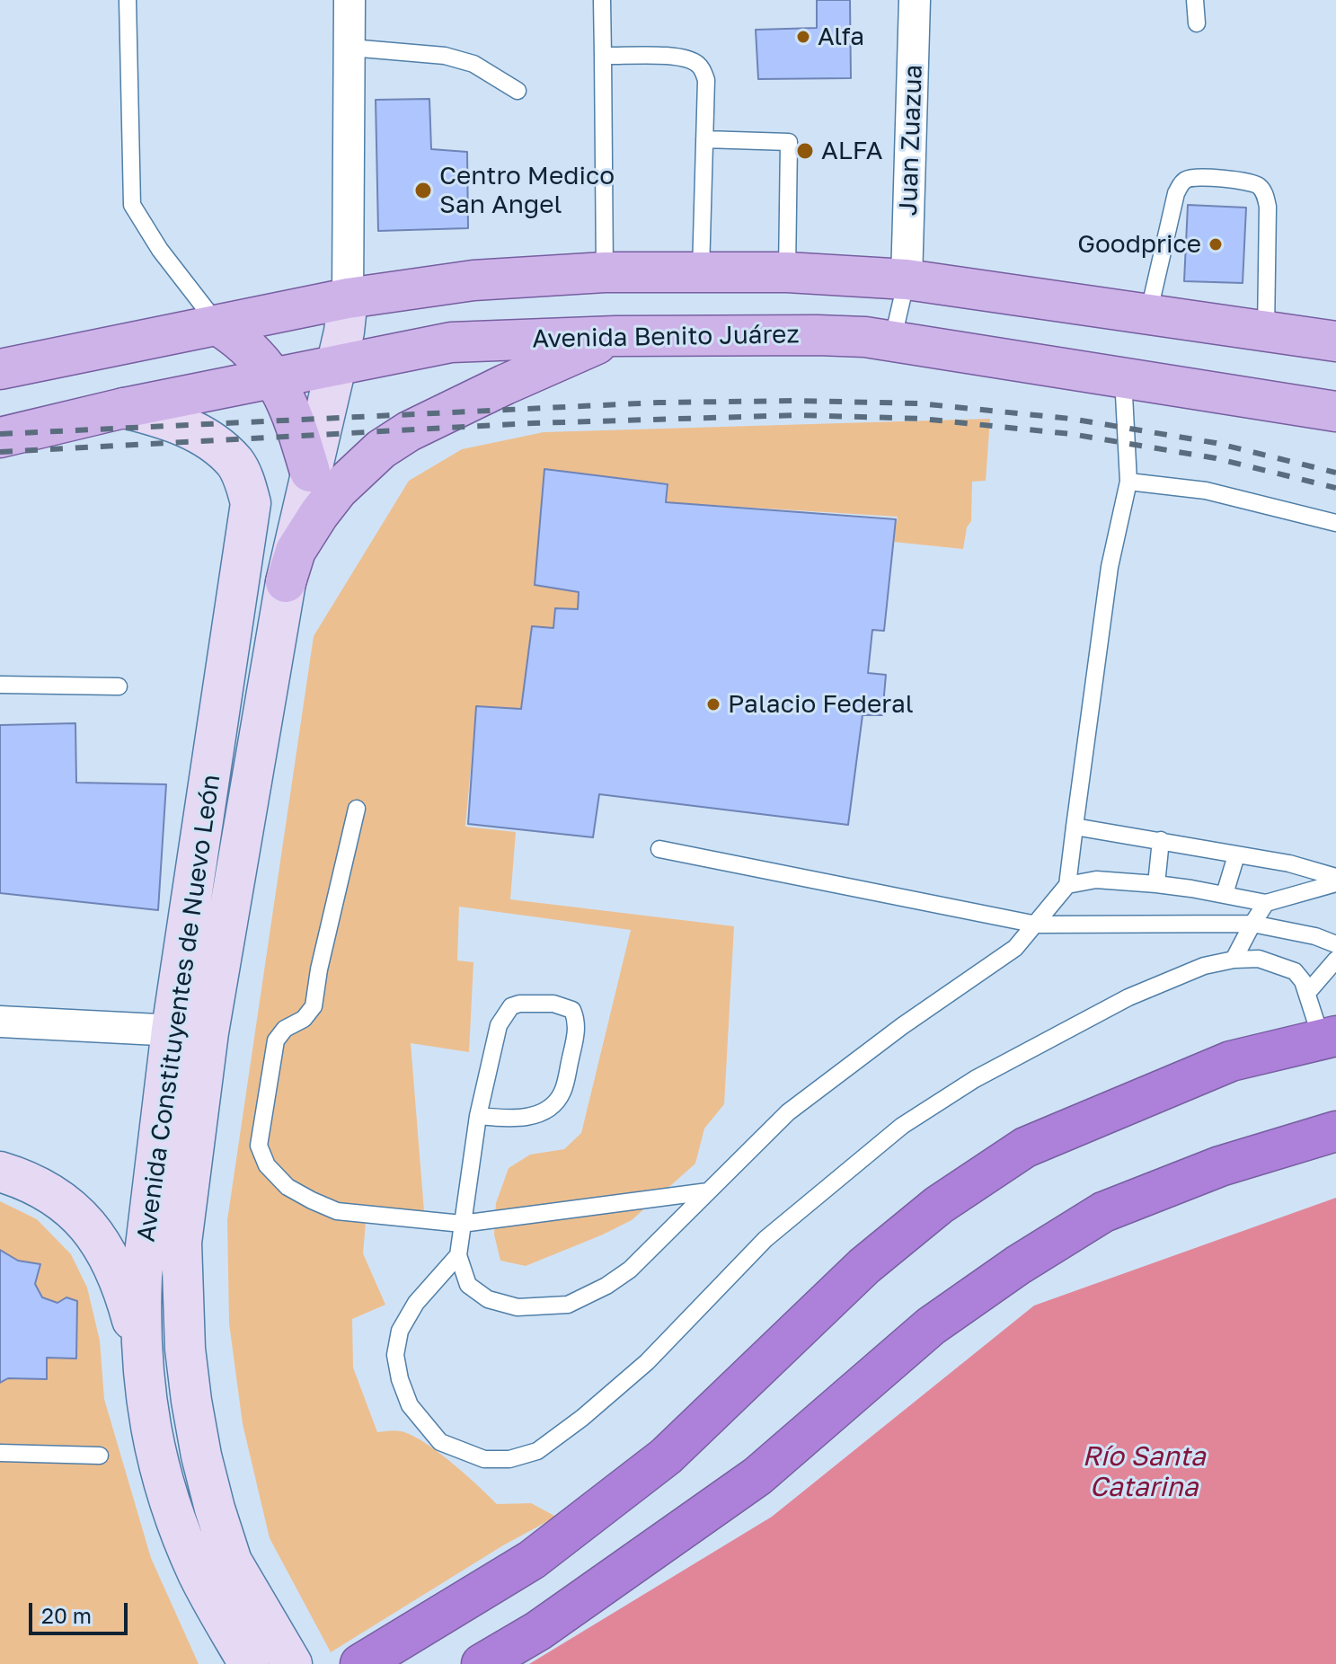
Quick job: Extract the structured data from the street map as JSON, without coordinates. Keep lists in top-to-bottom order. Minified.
{"streets":{"main road":["Avenida Benito Juárez","Avenida Constituyentes de Nuevo León"],"street":["Juan Zuazua"]},"crossings":[["Avenida Benito Juárez","Avenida Constituyentes de Nuevo León"]],"water":["Río Santa Catarina"],"places":["Alfa","ALFA","Centro Medico San Angel","Goodprice","Palacio Federal"],"scale_bar":"20 m"}
